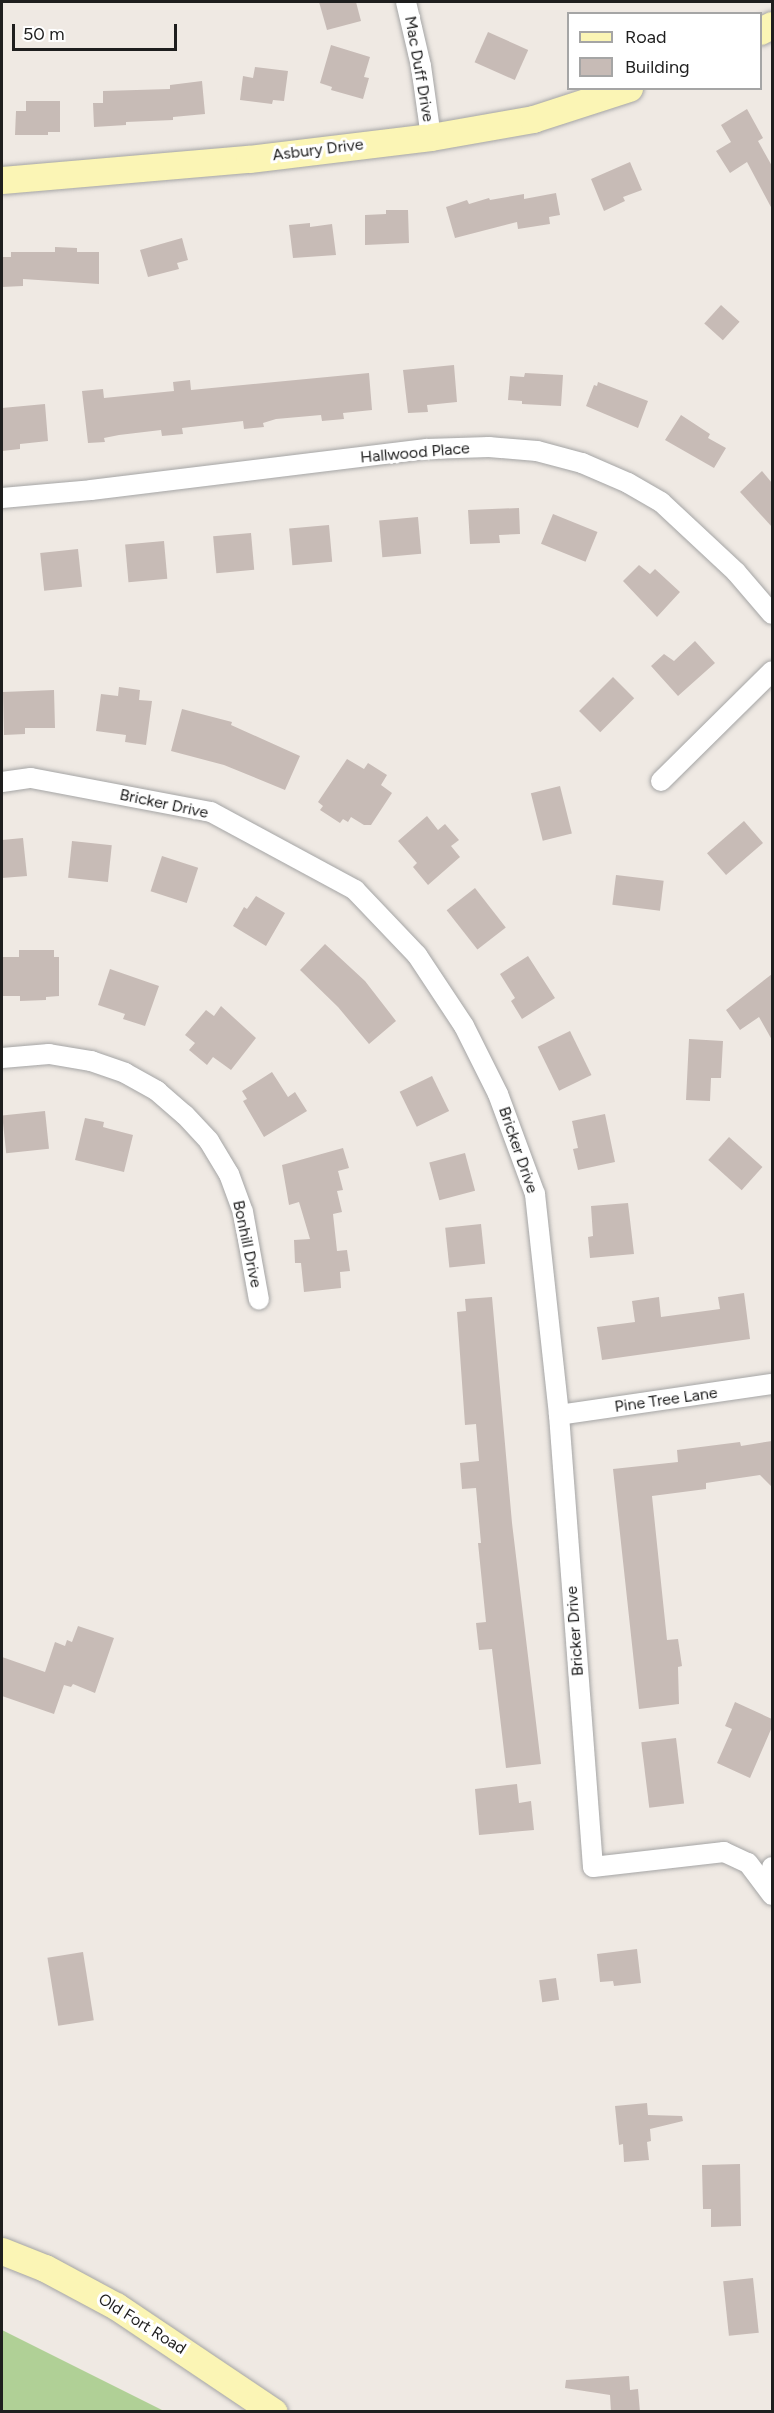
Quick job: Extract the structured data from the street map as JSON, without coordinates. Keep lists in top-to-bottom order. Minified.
{"streets":{"street":["Mac Duff Drive","Asbury Drive","Hallwood Place","Bricker Drive","Bonhill Drive","Pine Tree Lane","Old Fort Road"]},"crossings":[["Mac Duff Drive","Asbury Drive"],["Bricker Drive","Pine Tree Lane"]],"legend":["Road","Building"],"scale_bar":"50 m"}
